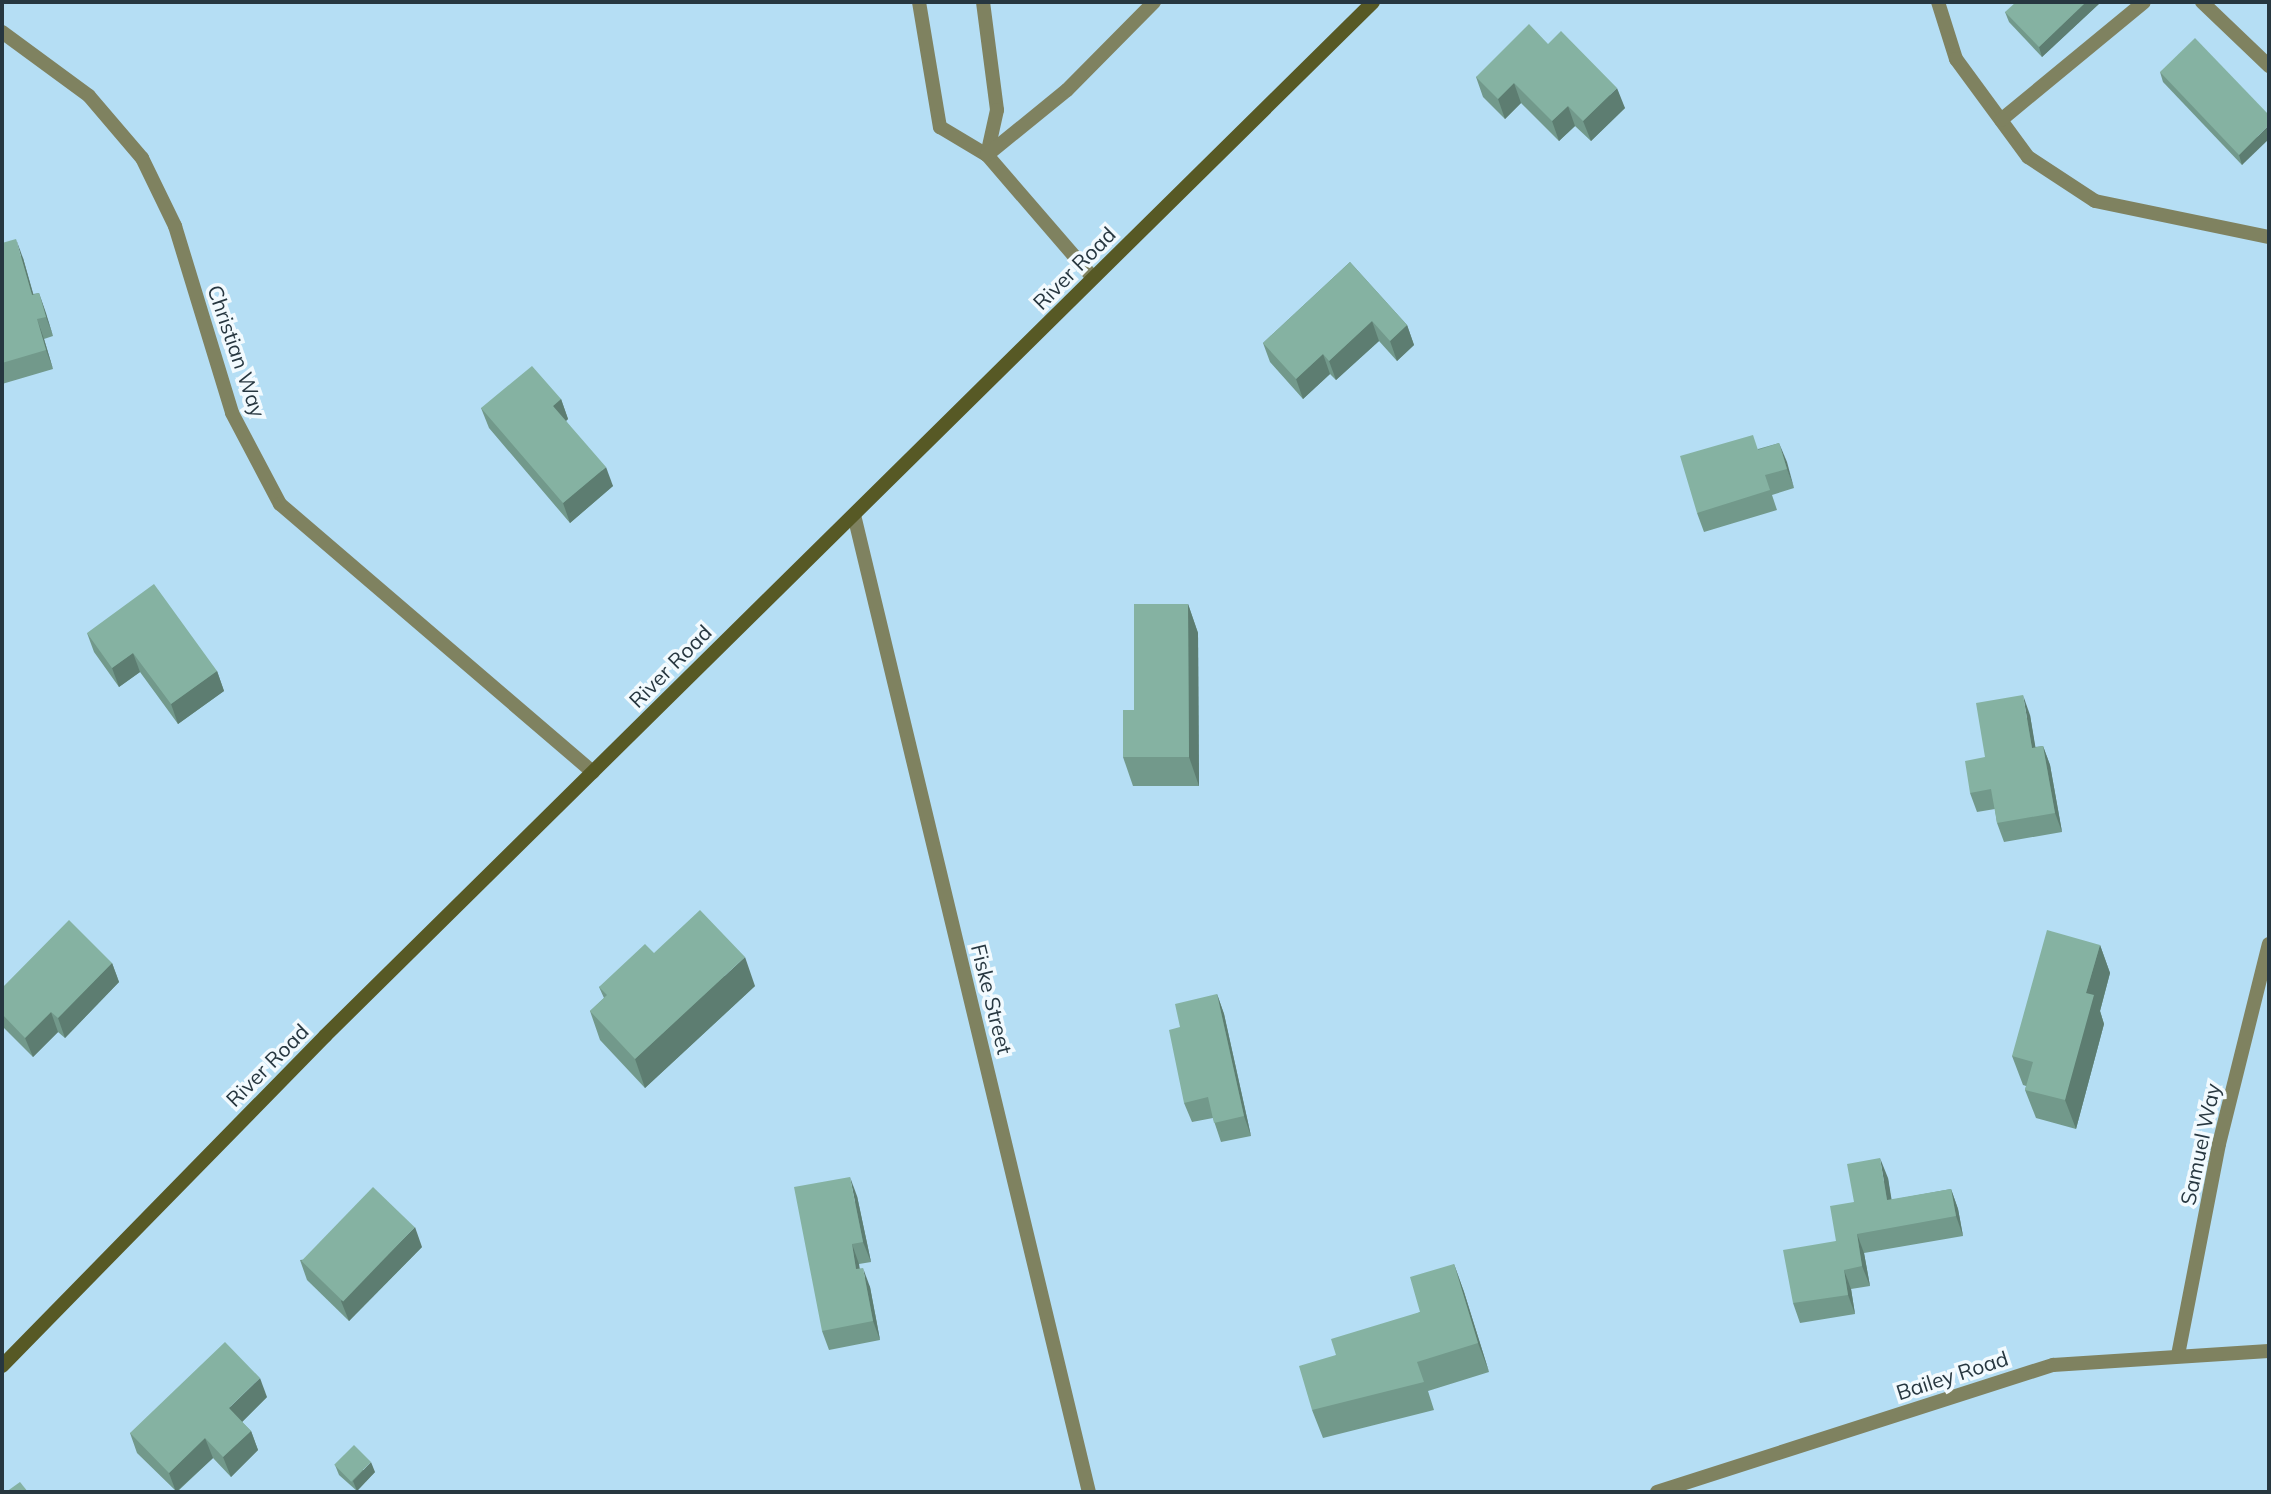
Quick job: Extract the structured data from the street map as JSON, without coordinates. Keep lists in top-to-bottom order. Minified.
{"streets":{"main road":["River Road"],"street":["Christian Way","Fiske Street","Samuel Way","Bailey Road"]},"crossings":[["River Road","Christian Way"],["River Road","Fiske Street"],["Samuel Way","Bailey Road"]]}
